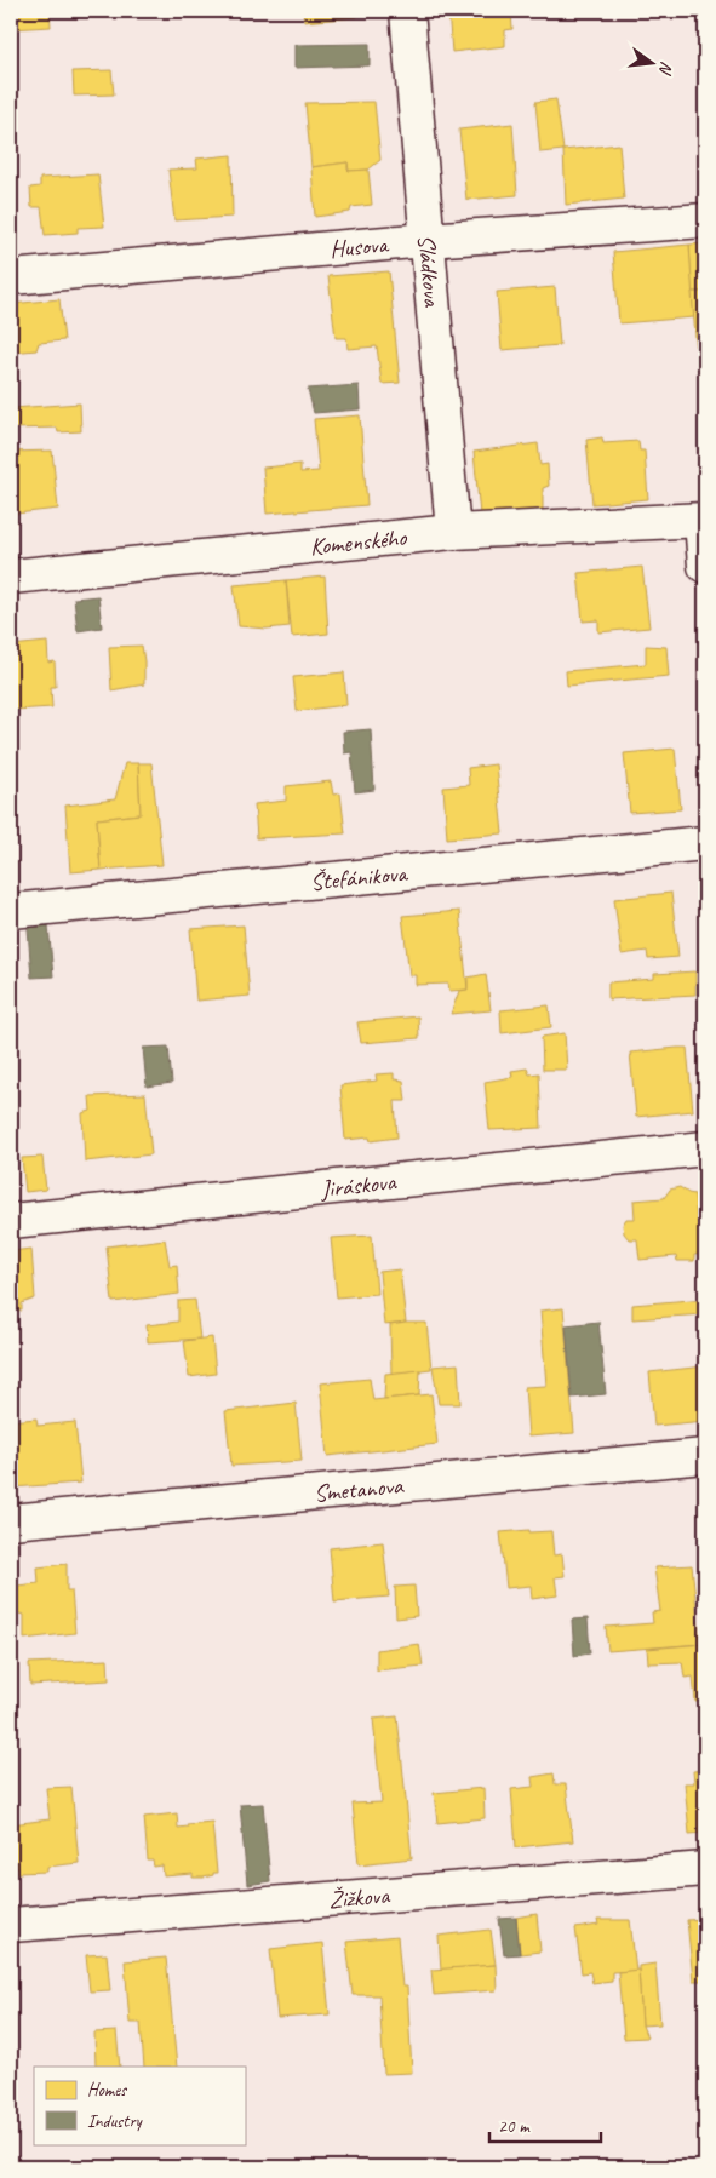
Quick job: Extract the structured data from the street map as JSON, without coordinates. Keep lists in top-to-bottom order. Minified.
{"streets":{"street":["Husova","Sládkova","Komenského","Štefánikova","Jiráskova","Smetanova","Žižkova"]},"crossings":[["Husova","Sládkova"],["Sládkova","Komenského"]],"legend":["Homes","Industry"],"scale_bar":"20 m","north":"right"}
